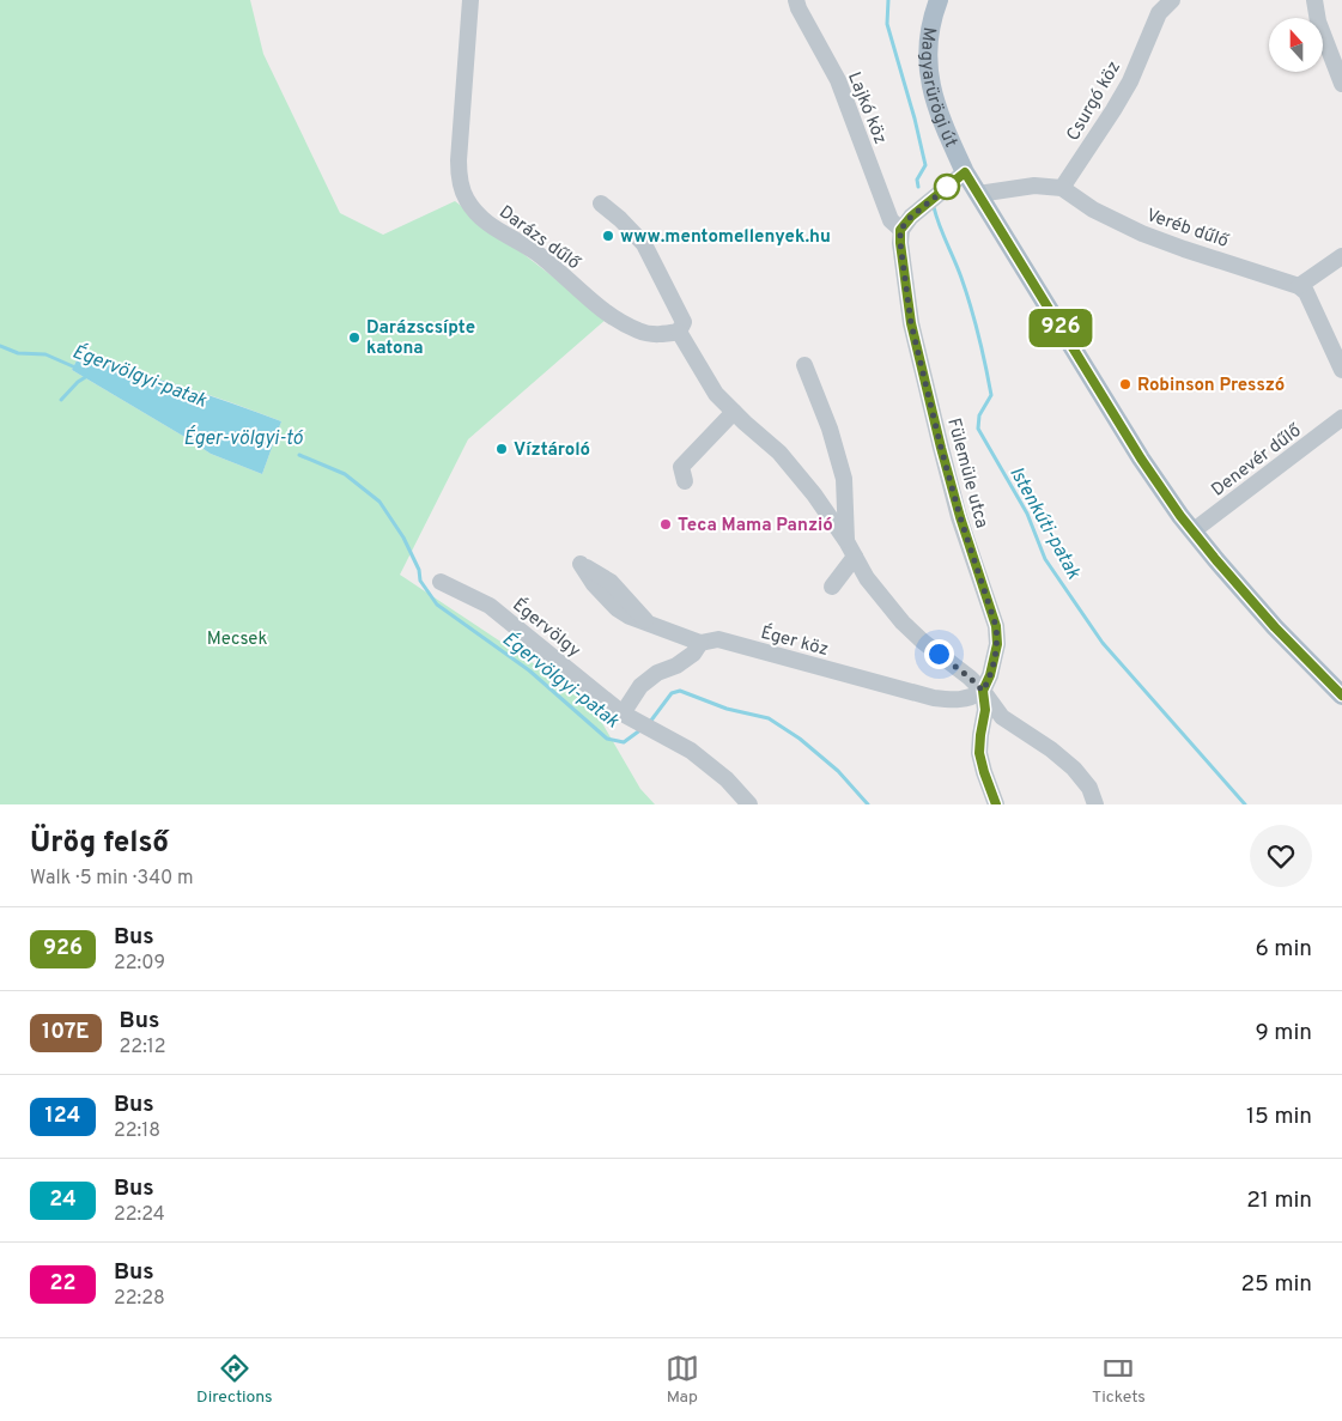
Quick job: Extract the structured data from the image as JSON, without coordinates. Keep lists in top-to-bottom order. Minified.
{"streets":{"main road":["Magyarürögi út"],"street":["Csurgó köz","Lajkó köz","Veréb dűlő","Darázs dűlő","Denevér dűlő","Fülemüle utca","Égervölgy","Éger köz"]},"crossings":[["Magyarürögi út","Denevér dűlő"],["Csurgó köz","Veréb dűlő"],["Lajkó köz","Fülemüle utca"],["Fülemüle utca","Éger köz"]],"water":["Égervölgyi-patak","Éger-völgyi-tó","Istenkúti-patak"],"parks":["Mecsek"],"places":["www.mentomellenyek.hu","Darázscsípte katona","Robinson Presszó","Víztároló","Teca Mama Panzió"],"lines":["bus line 926"],"north":"top","page":{"on_map":"926","heading":["Ürög felső","Walk · 5 min · 340 m"],"list":[{"mark":"926","name":"Bus","note":"22:09","value":"6 min"},{"mark":"107E","name":"Bus","note":"22:12","value":"9 min"},{"mark":"124","name":"Bus","note":"22:18","value":"15 min"},{"mark":"24","name":"Bus","note":"22:24","value":"21 min"},{"mark":"22","name":"Bus","note":"22:28","value":"25 min"}],"tabs":["Directions","Map","Tickets"]}}
